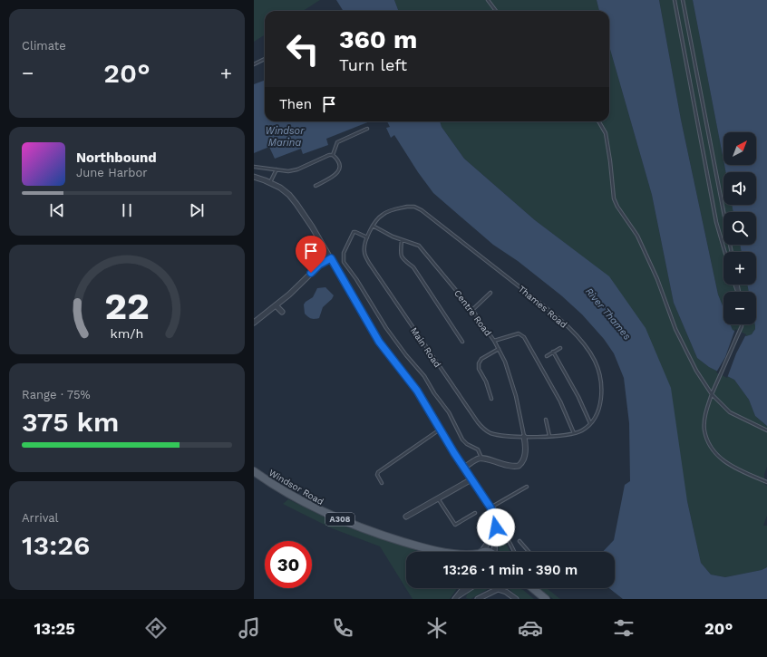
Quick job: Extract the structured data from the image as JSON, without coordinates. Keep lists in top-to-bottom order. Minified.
{"streets":{"main road":["Windsor Road","A308"],"lane":["Thames Road","Centre Road","Main Road"]},"crossings":[["Thames Road","Centre Road"],["Thames Road","Main Road"],["Centre Road","Main Road"]],"water":["Windsor Marina","River Thames"],"north":"top right","page":{"tile":["Climate",["Range · 75%","375 km"],["Arrival","13:26"]],"turn":["360 m","Turn left"],"heat":["−","20°","+"],"then":"Then","map_buttons":["+","−"],"song":["Northbound","June Harbor"],"limit":"30","trip":"13:26 · 1 min · 390 m","tabs":["13:25","20°"],"gauge":["22","km/h"]}}
